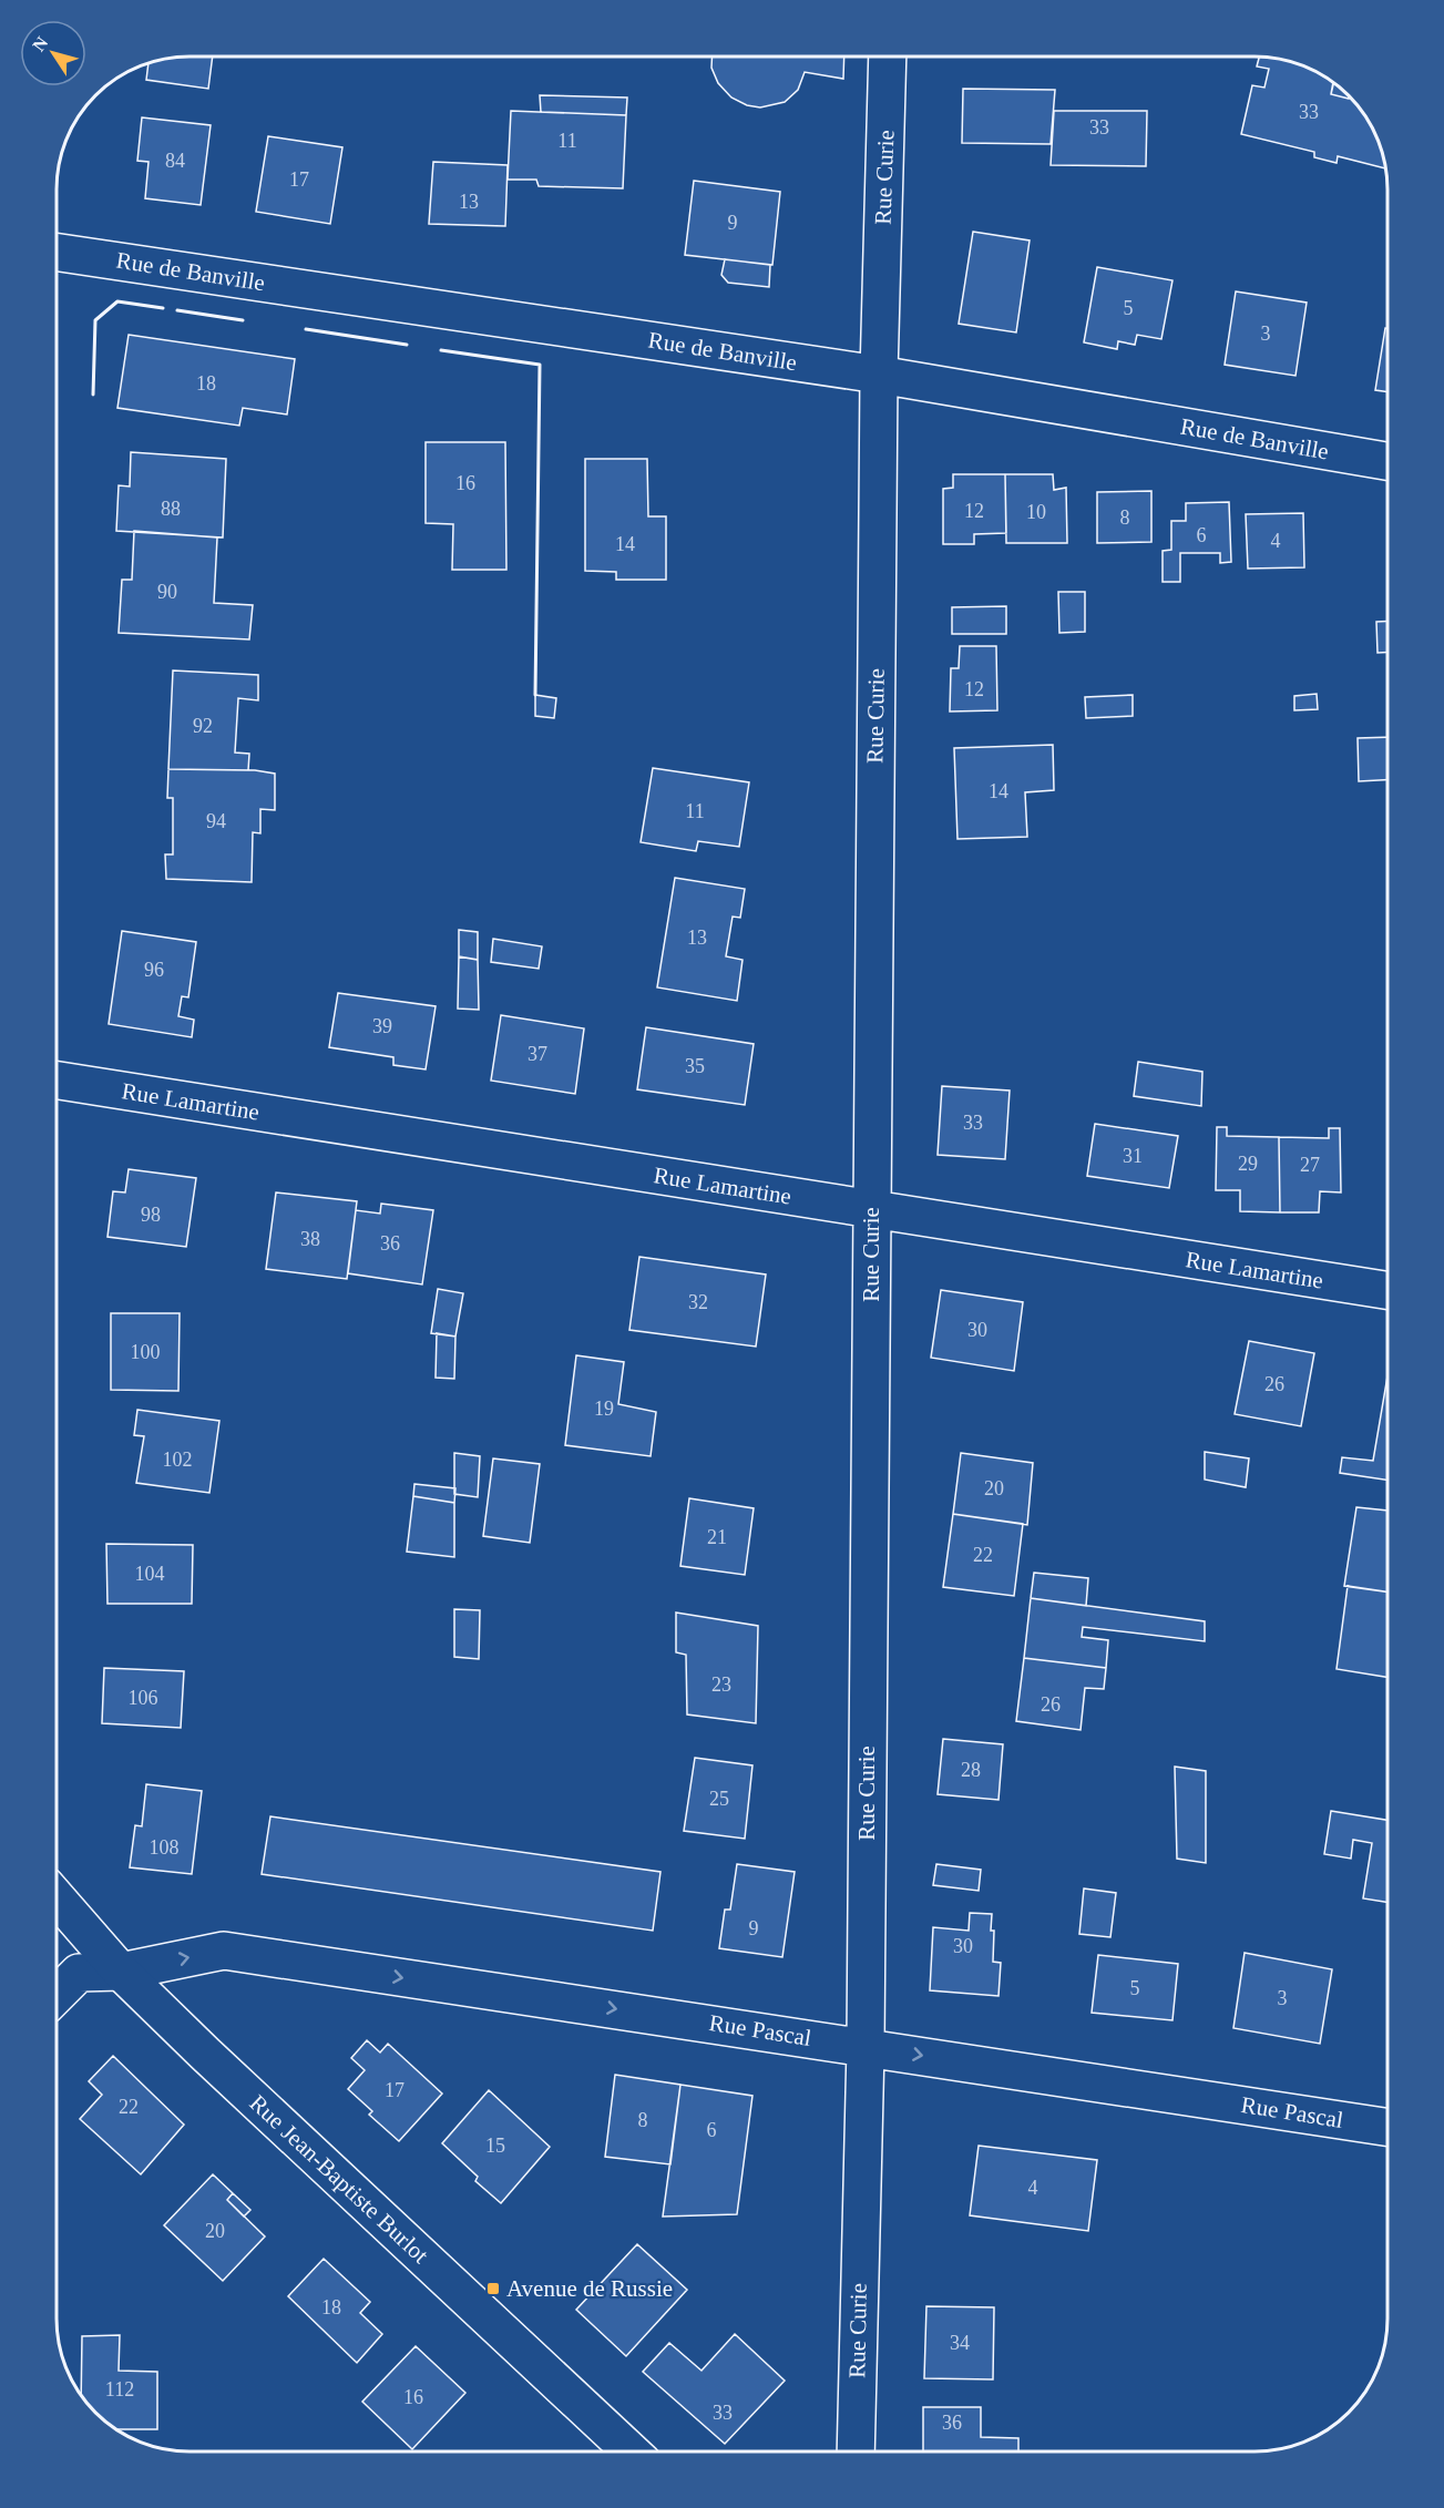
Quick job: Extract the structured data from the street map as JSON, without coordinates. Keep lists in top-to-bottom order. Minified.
{"streets":{"street":["Rue Curie","Rue de Banville","Rue Lamartine","Rue Pascal","Rue Jean-Baptiste Burlot"]},"crossings":[["Rue Curie","Rue de Banville"],["Rue Curie","Rue Lamartine"],["Rue Curie","Rue Pascal"],["Rue Pascal","Rue Jean-Baptiste Burlot"]],"one_way":["Rue Pascal"],"places":{"transit":["Avenue de Russie"]},"house_numbers":["33","33","11","84","17","13","9","5","3","18","16","88","12","10","8","6","4","14","90","12","92","14","11","94","13","96","39","37","35","33","31","29","27","98","38","36","32","30","100","26","19","102","20","21","22","104","23","106","26","28","25","108","9","30","5","3","17","22","8","6","15","4","20","18","34","112","16","33","36"],"north":"top left"}
